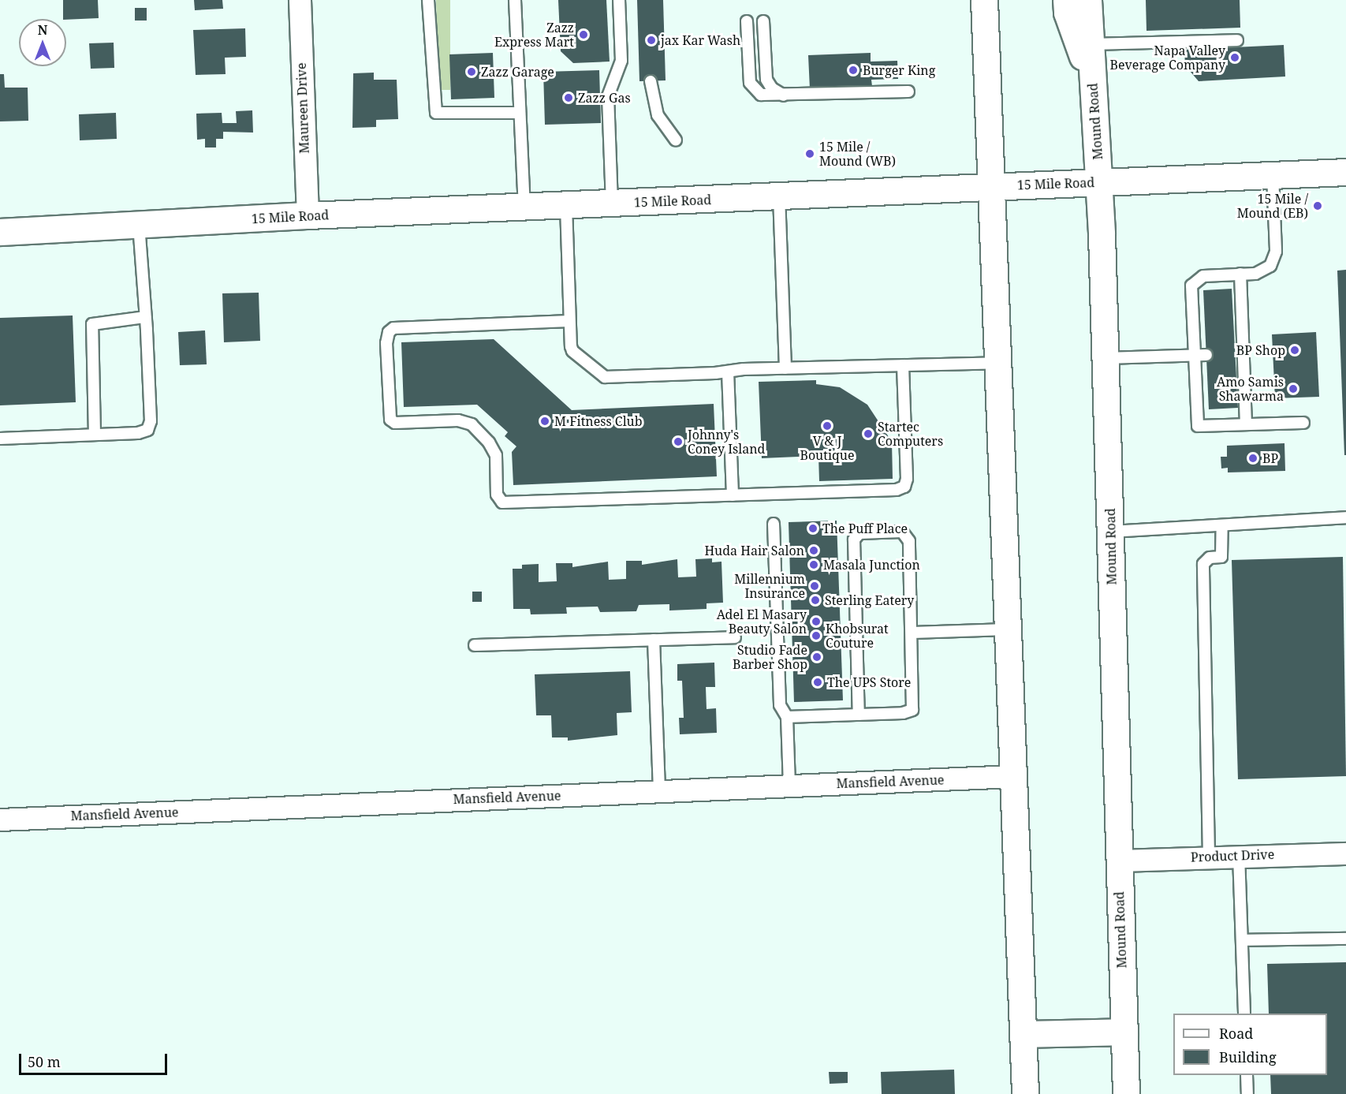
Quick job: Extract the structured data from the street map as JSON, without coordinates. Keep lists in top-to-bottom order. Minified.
{"streets":{"main road":["Mound Road","15 Mile Road"],"street":["Maureen Drive","Mansfield Avenue","Product Drive"]},"crossings":[["Maureen Drive","15 Mile Road"],["Mound Road","15 Mile Road"],["Mound Road","Product Drive"]],"places":["Zazz Express Mart","jax Kar Wash","Napa Valley Beverage Company","Burger King","Zazz Garage","Zazz Gas","15 Mile / Mound (WB)","15 Mile / Mound (EB)","BP Shop","Amo Samis Shawarma","M Fitness Club","V & J Boutique","Startec Computers","Johnny's Coney Island","BP","The Puff Place","Huda Hair Salon","Masala Junction","Millennium Insurance","Sterling Eatery","Adel El Masary Beauty Salon","Khobsurat Couture","Studio Fade Barber Shop","The UPS Store"],"legend":["Road","Building"],"scale_bar":"50 m","north":"top"}
